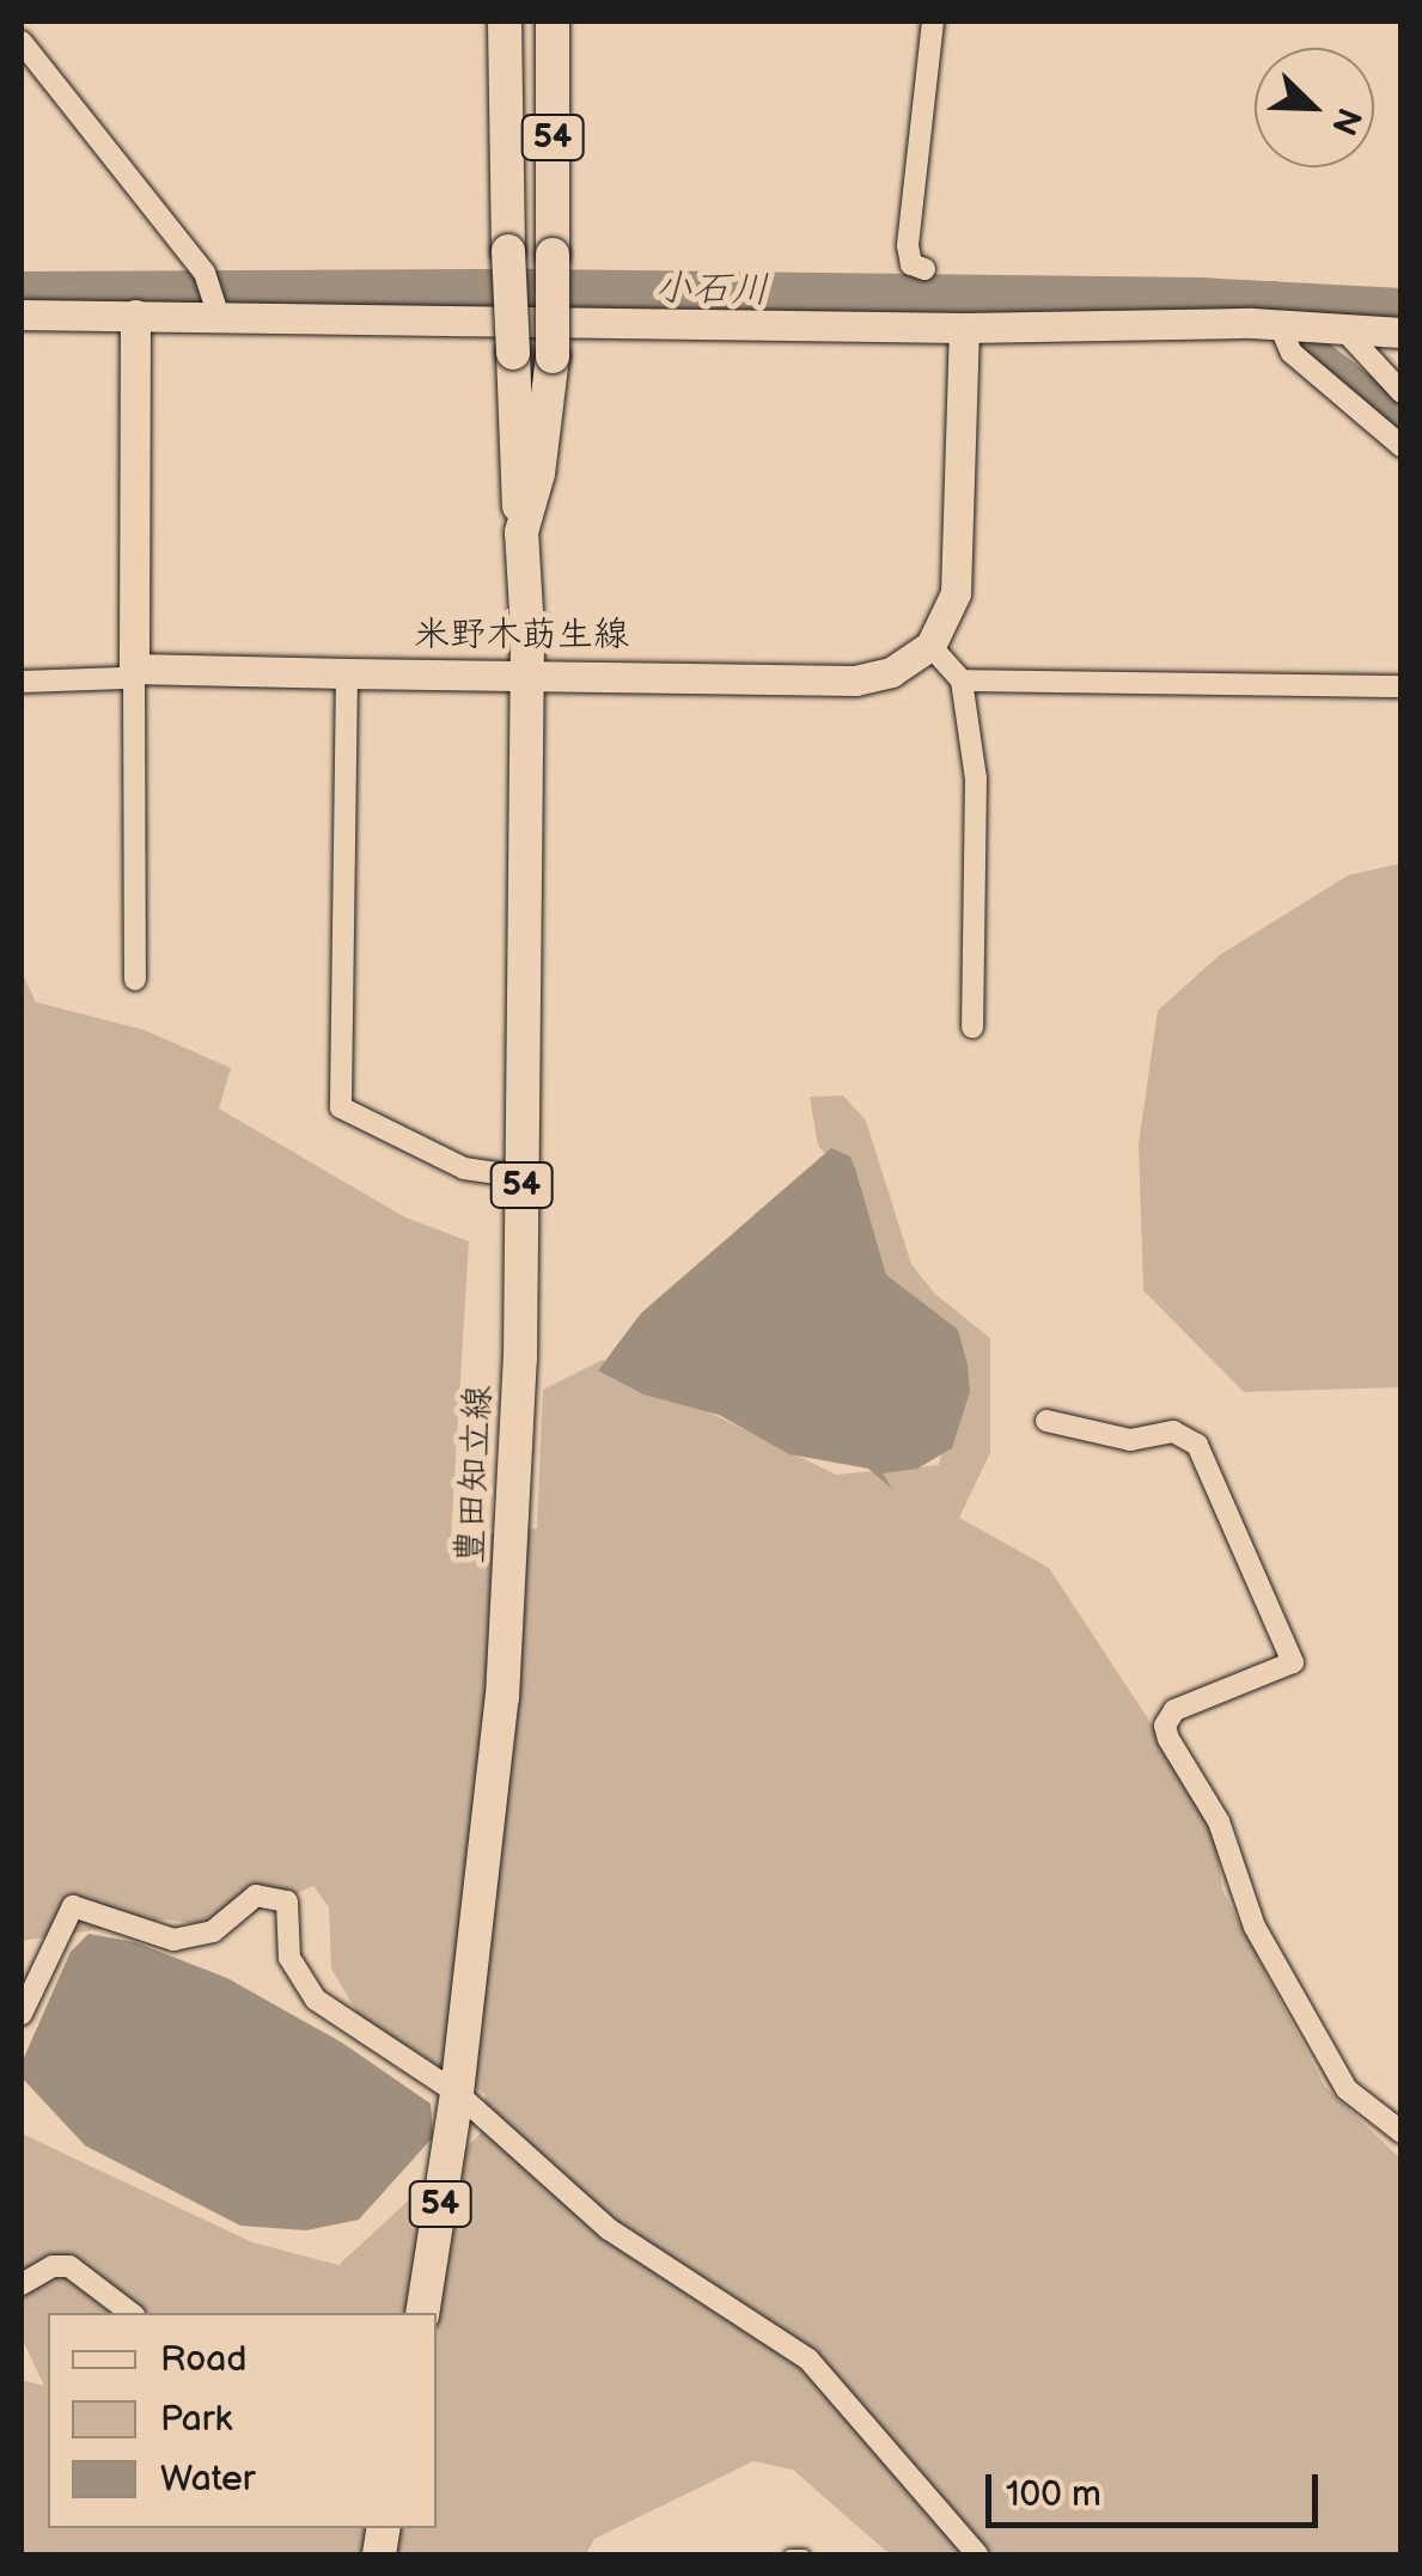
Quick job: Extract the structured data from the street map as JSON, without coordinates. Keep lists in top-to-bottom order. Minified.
{"streets":{"main road":["54","米野木莇生線","豊田知立線"]},"crossings":[["米野木莇生線","豊田知立線"]],"water":["小石川"],"legend":["Road","Park","Water"],"scale_bar":"100 m","north":"bottom right"}
